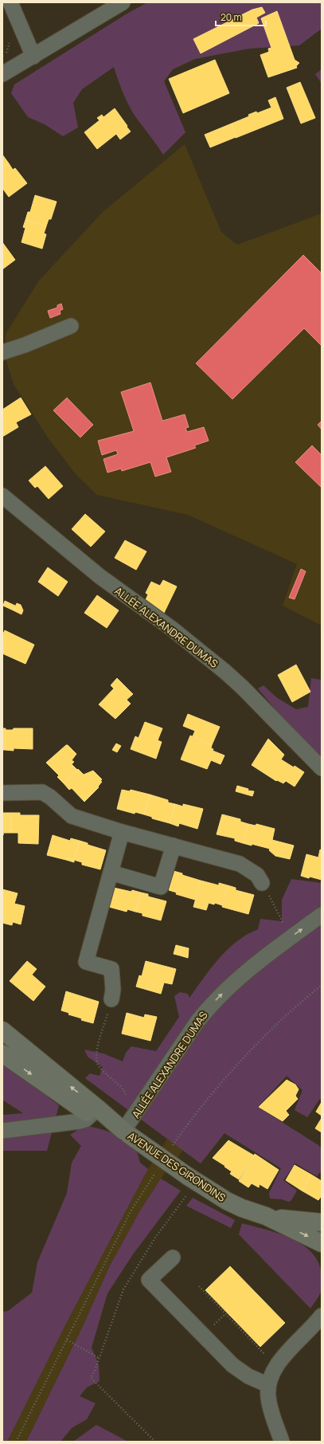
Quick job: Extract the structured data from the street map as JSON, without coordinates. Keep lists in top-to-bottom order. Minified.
{"streets":{"main road":["AVENUE DES GIRONDINS"],"street":["ALLÉE ALEXANDRE DUMAS"]},"crossings":[["ALLÉE ALEXANDRE DUMAS","AVENUE DES GIRONDINS"]],"one_way":["ALLÉE ALEXANDRE DUMAS"],"scale_bar":"20 m"}
